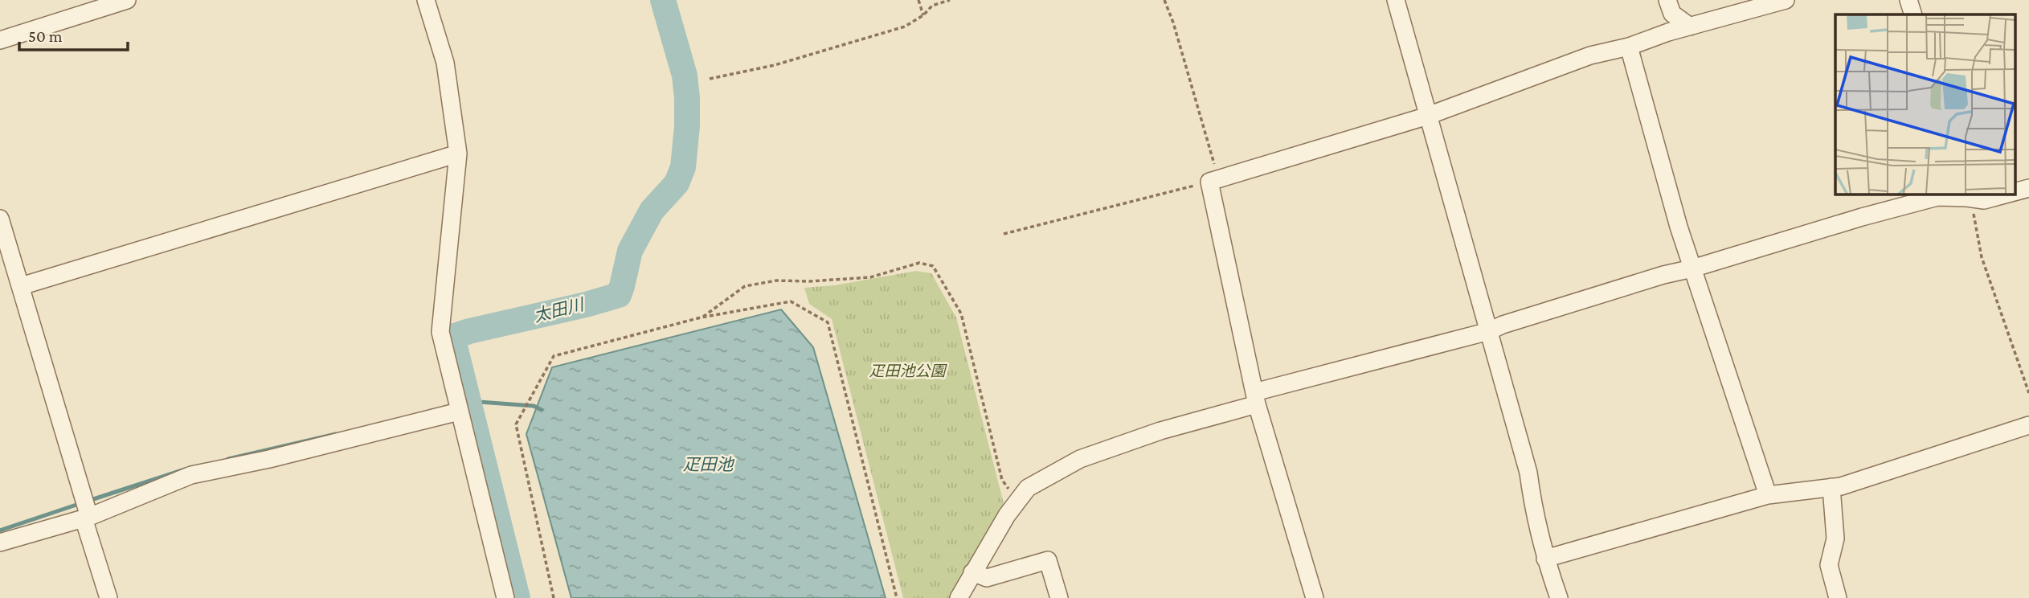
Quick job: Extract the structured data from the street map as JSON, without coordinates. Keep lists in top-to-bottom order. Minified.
{"water":["太田川","疋田池"],"parks":["疋田池公園"],"scale_bar":"50 m"}
